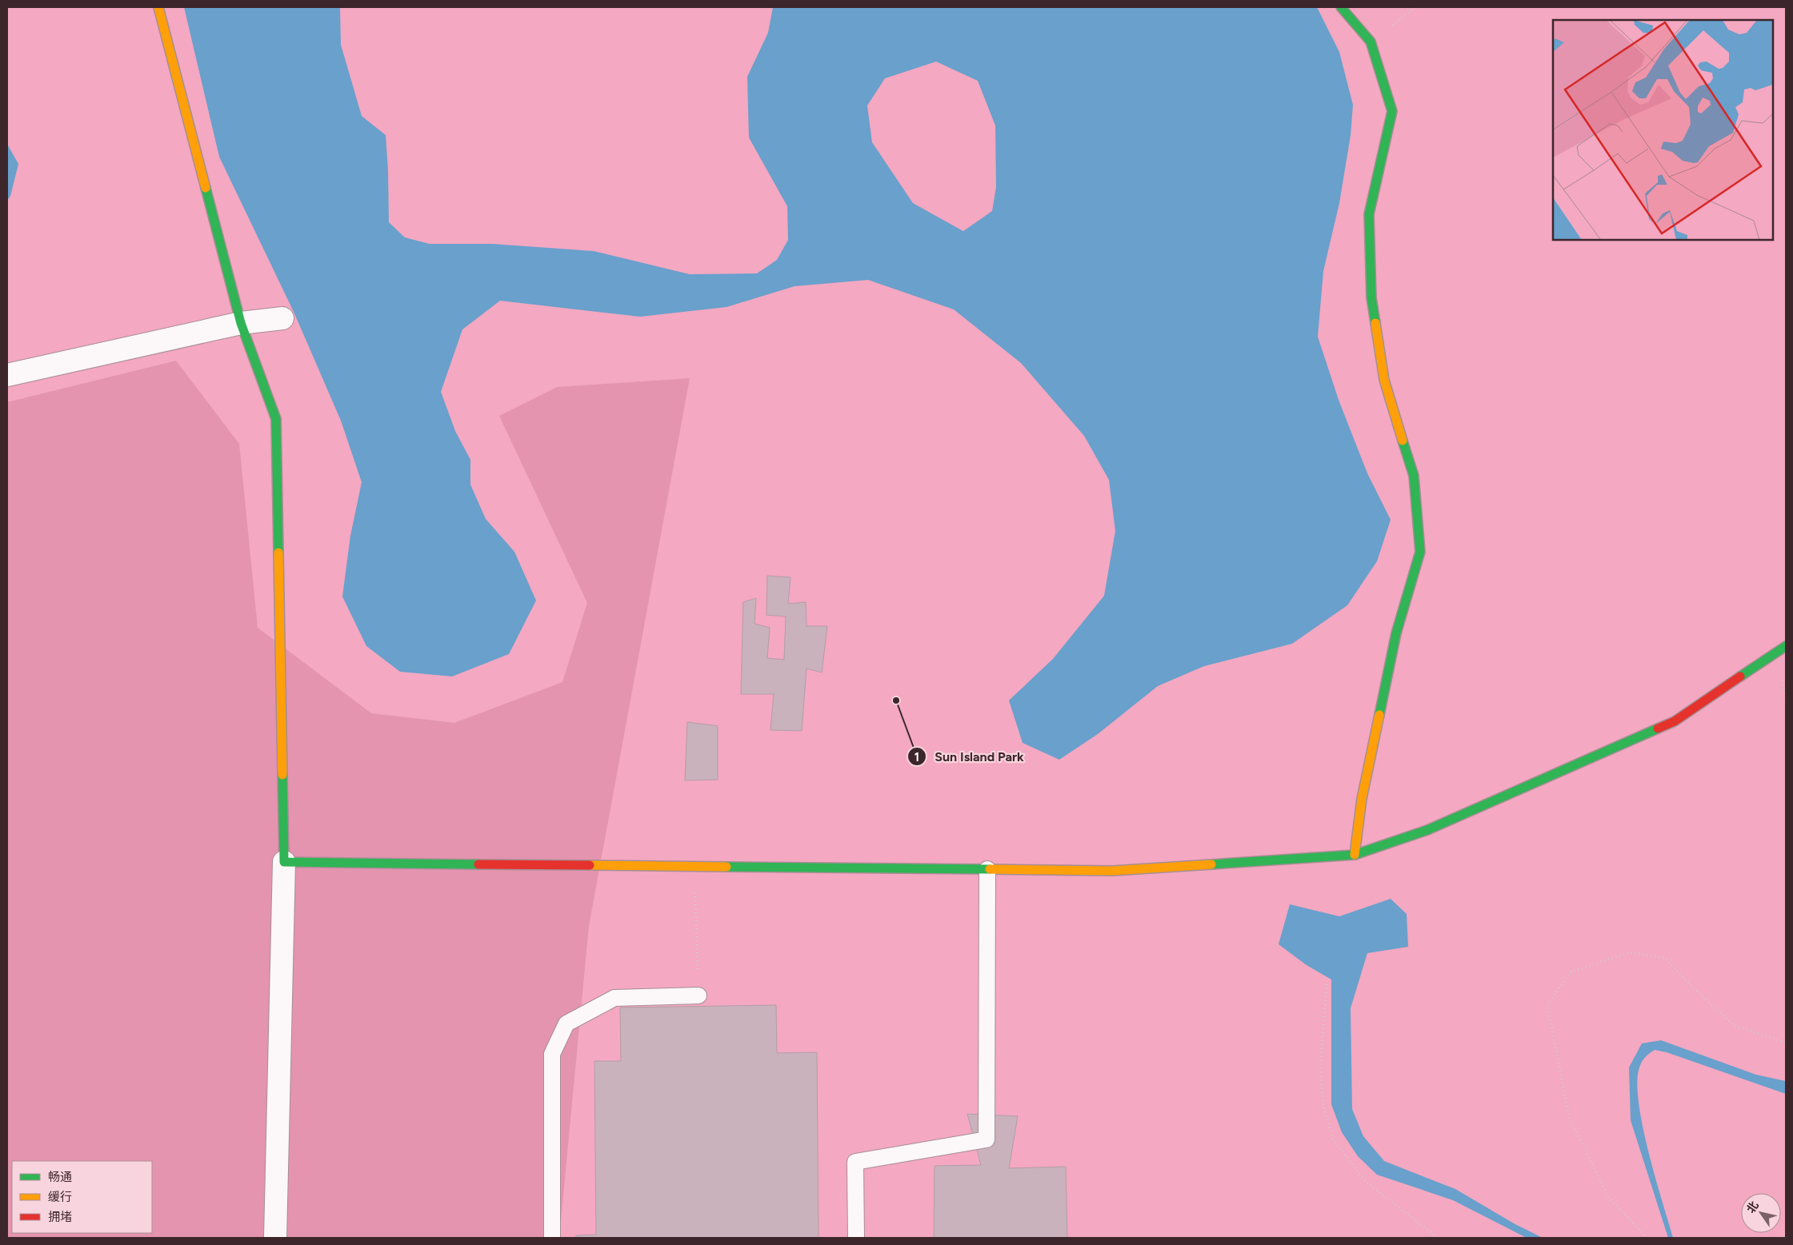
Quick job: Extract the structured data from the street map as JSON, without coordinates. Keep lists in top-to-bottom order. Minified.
{"places":["Sun Island Park"],"legend":["畅通","缓行","拥堵"],"north":"top left"}
